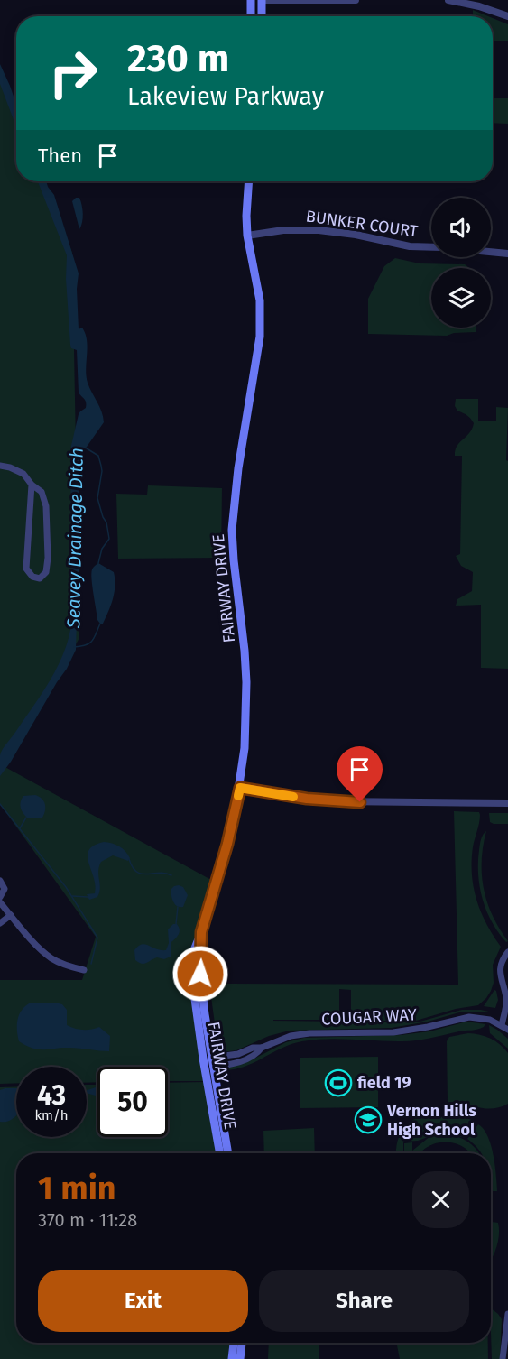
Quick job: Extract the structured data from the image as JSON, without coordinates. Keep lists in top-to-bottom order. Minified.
{"streets":{"main road":["FAIRWAY DRIVE"],"street":["BUNKER COURT","COUGAR WAY"]},"crossings":[["BUNKER COURT","FAIRWAY DRIVE"],["FAIRWAY DRIVE","COUGAR WAY"]],"water":["Seavey Drainage Ditch"],"places":{"sports":["field 19"],"school or university":["Vernon Hills High School"]},"page":{"turn":["230 m","Lakeview Parkway"],"then":"Then","speed":"43 km/h","limit":"50","heading":["1 min","370 m · 11:28"],"buttons":["Exit","Share"]}}
